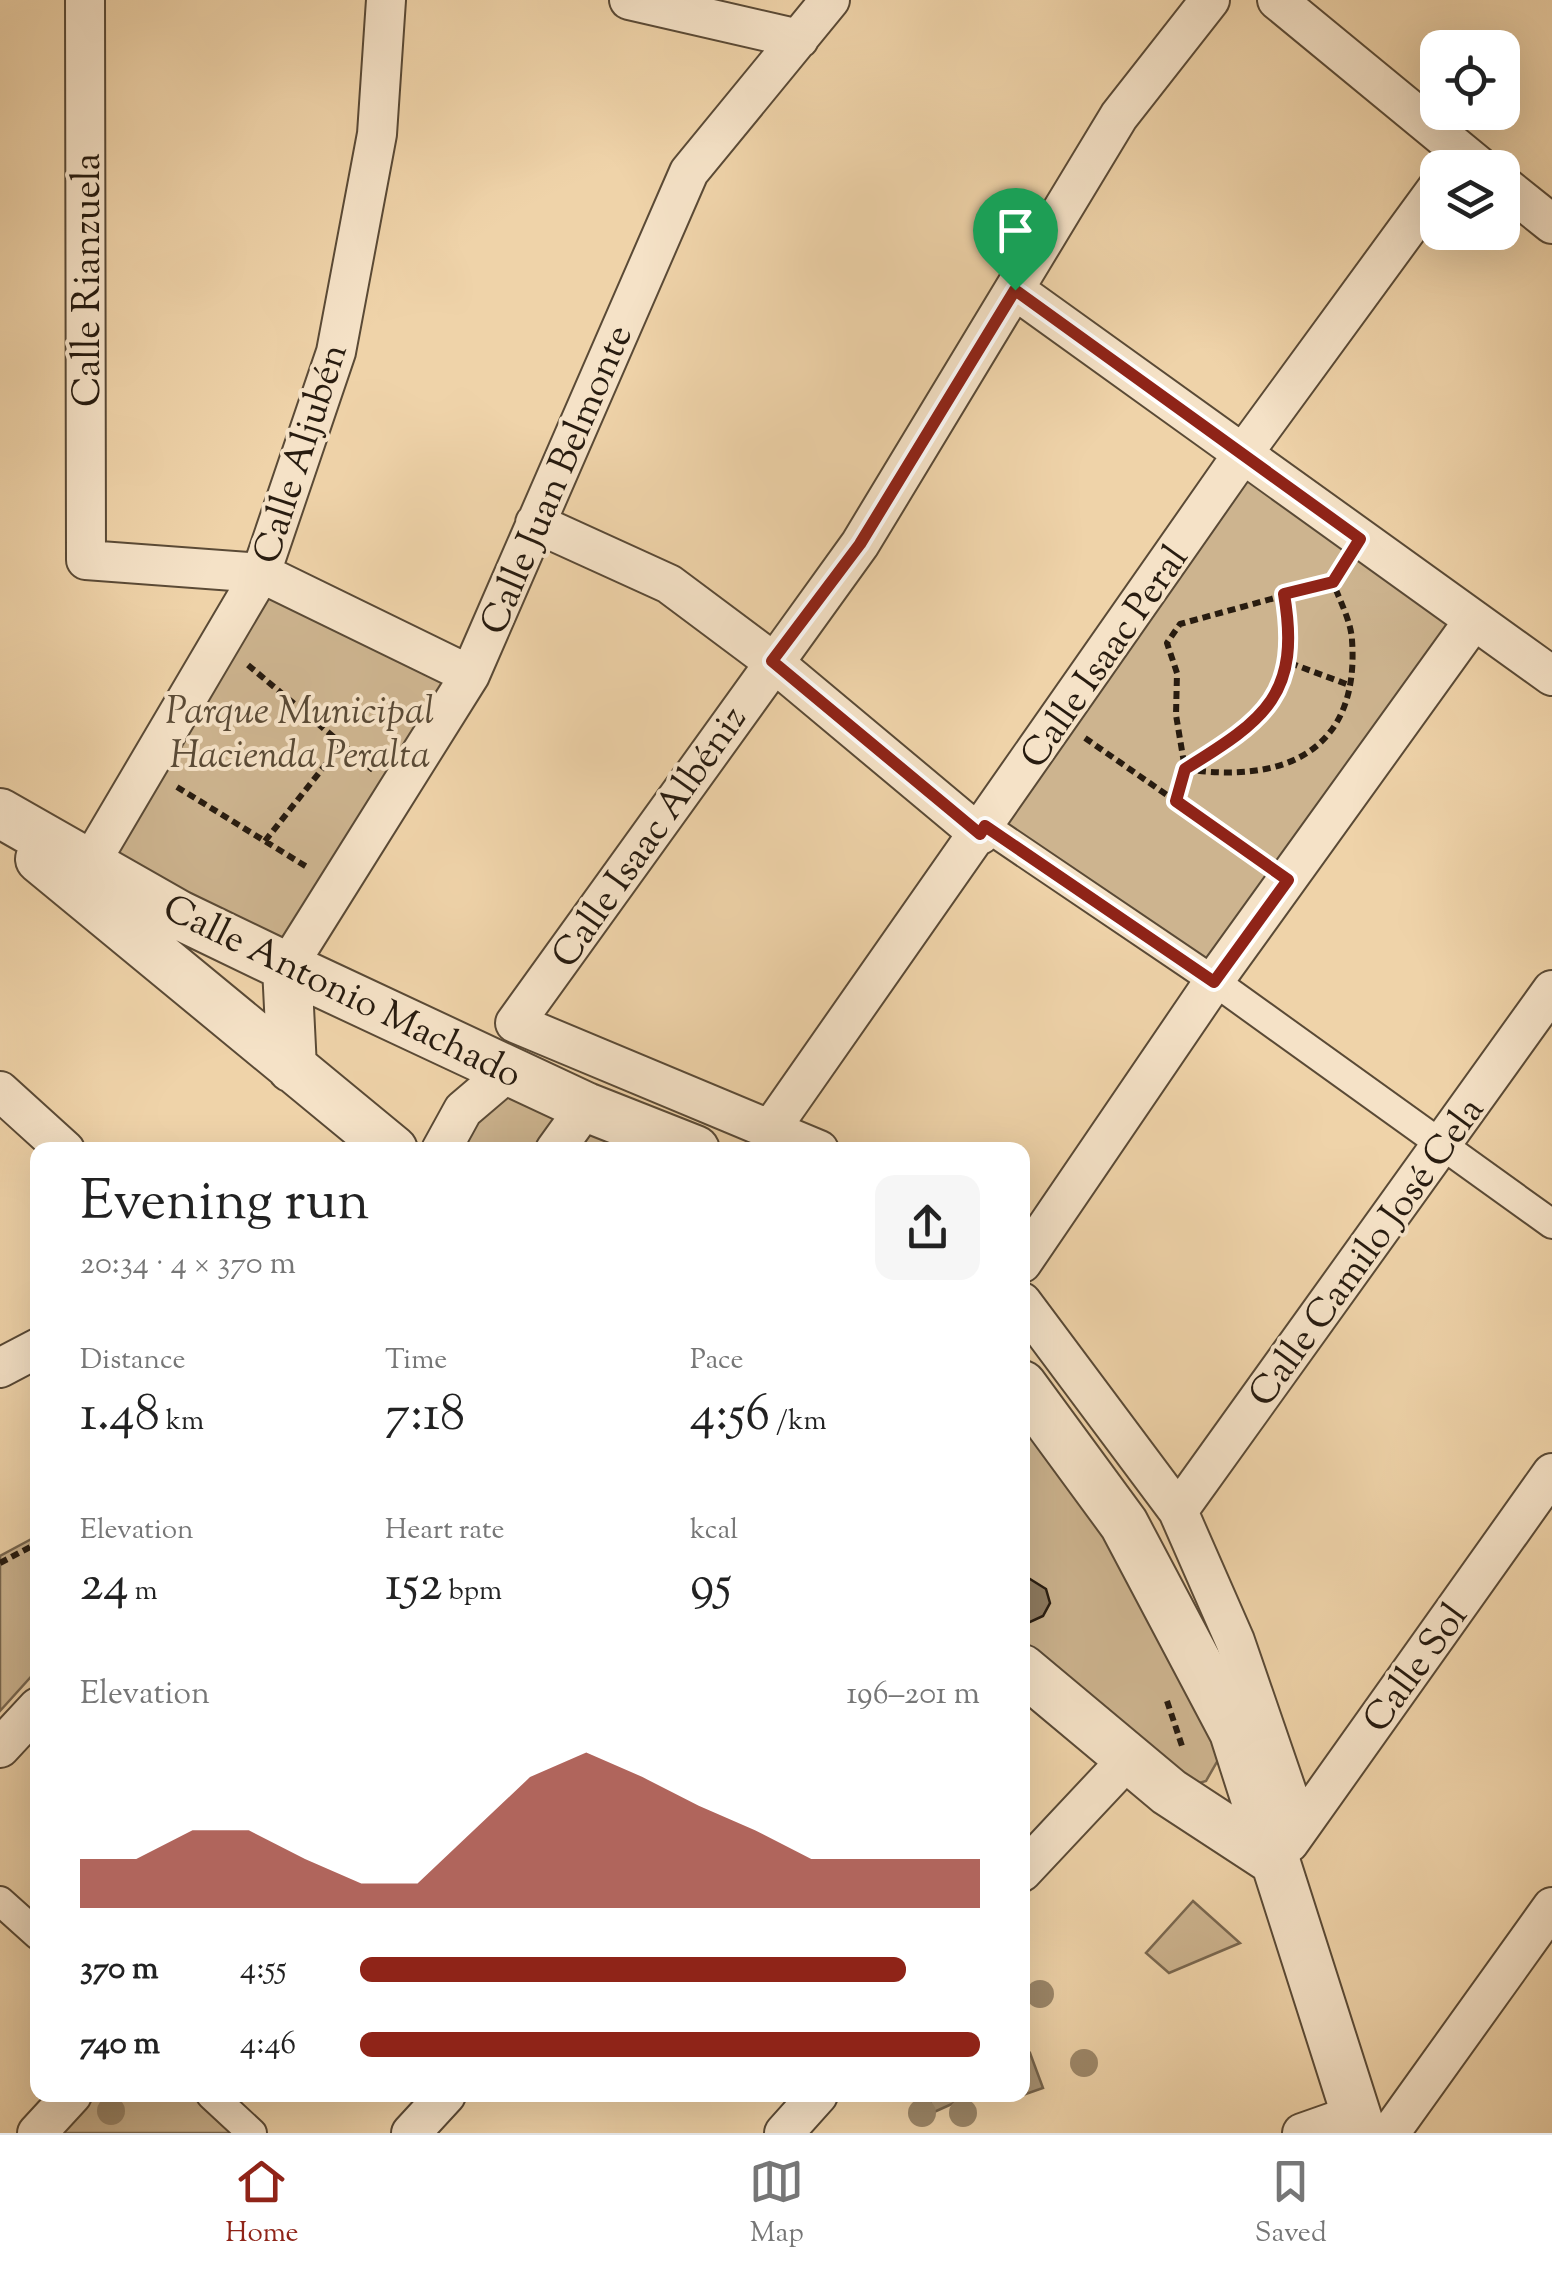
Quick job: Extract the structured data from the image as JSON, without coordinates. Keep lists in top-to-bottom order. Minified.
{"streets":{"street":["Calle Rianzuela","Calle Aljubén","Calle Juan Belmonte","Calle Isaac Peral","Calle Isaac Albéniz","Calle Antonio Machado","Calle Camilo José Cela","Calle Sol"]},"crossings":[["Calle Rianzuela","Calle Aljubén"],["Calle Aljubén","Calle Antonio Machado"],["Calle Juan Belmonte","Calle Antonio Machado"],["Calle Isaac Peral","Calle Antonio Machado"],["Calle Isaac Albéniz","Calle Antonio Machado"]],"parks":["Parque Municipal Hacienda Peralta"],"page":{"heading":["Evening run","20:34 · 4 × 370 m"],"stats":[["Distance","1.48 km"],["Time","7:18"],["Pace","4:56 /km"],["Elevation","24 m"],["Heart rate","152 bpm"],["kcal","95"]],"chart":["Elevation","196–201 m"],"list":[{"name":"370 m","note":"4:55"},{"name":"740 m","note":"4:46"}],"tabs":["Home","Map","Saved"]}}
